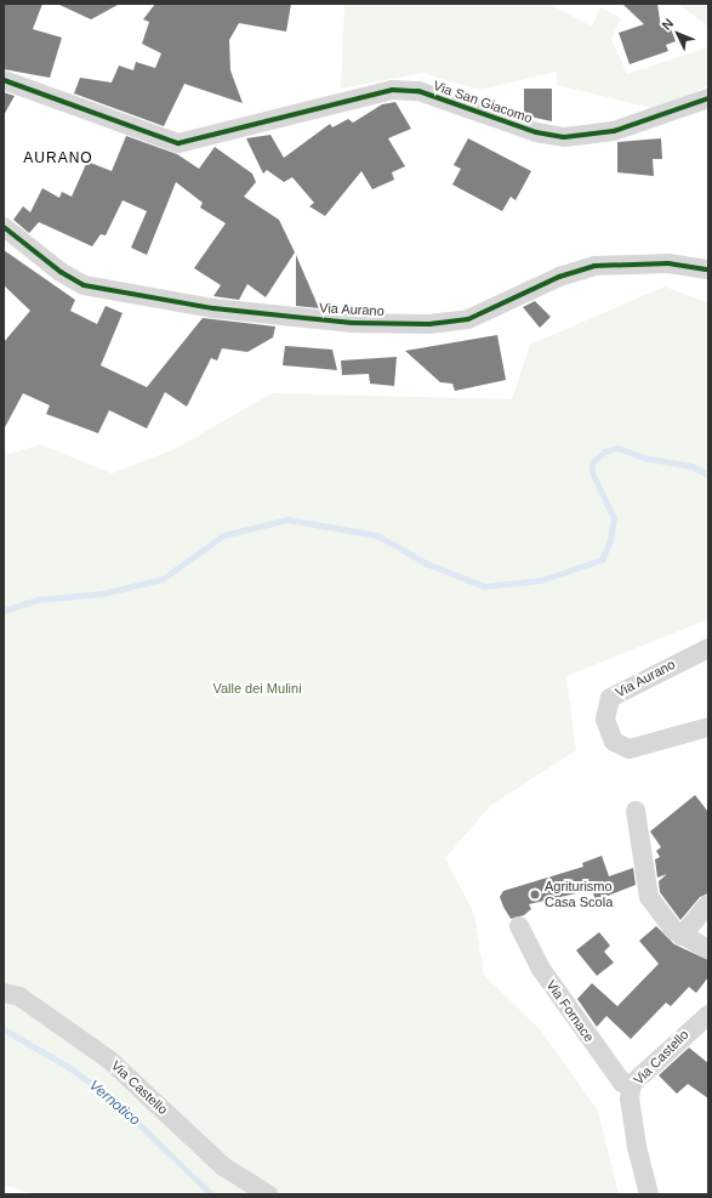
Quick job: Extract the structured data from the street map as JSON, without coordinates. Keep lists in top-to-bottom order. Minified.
{"streets":{"street":["Via San Giacomo","Via Aurano","Via Fornace","Via Castello"]},"crossings":[["Via Fornace","Via Castello"]],"districts":["AURANO"],"water":["Vernotico"],"parks":["Valle dei Mulini"],"places":["Agriturismo Casa Scola"],"north":"top left"}
